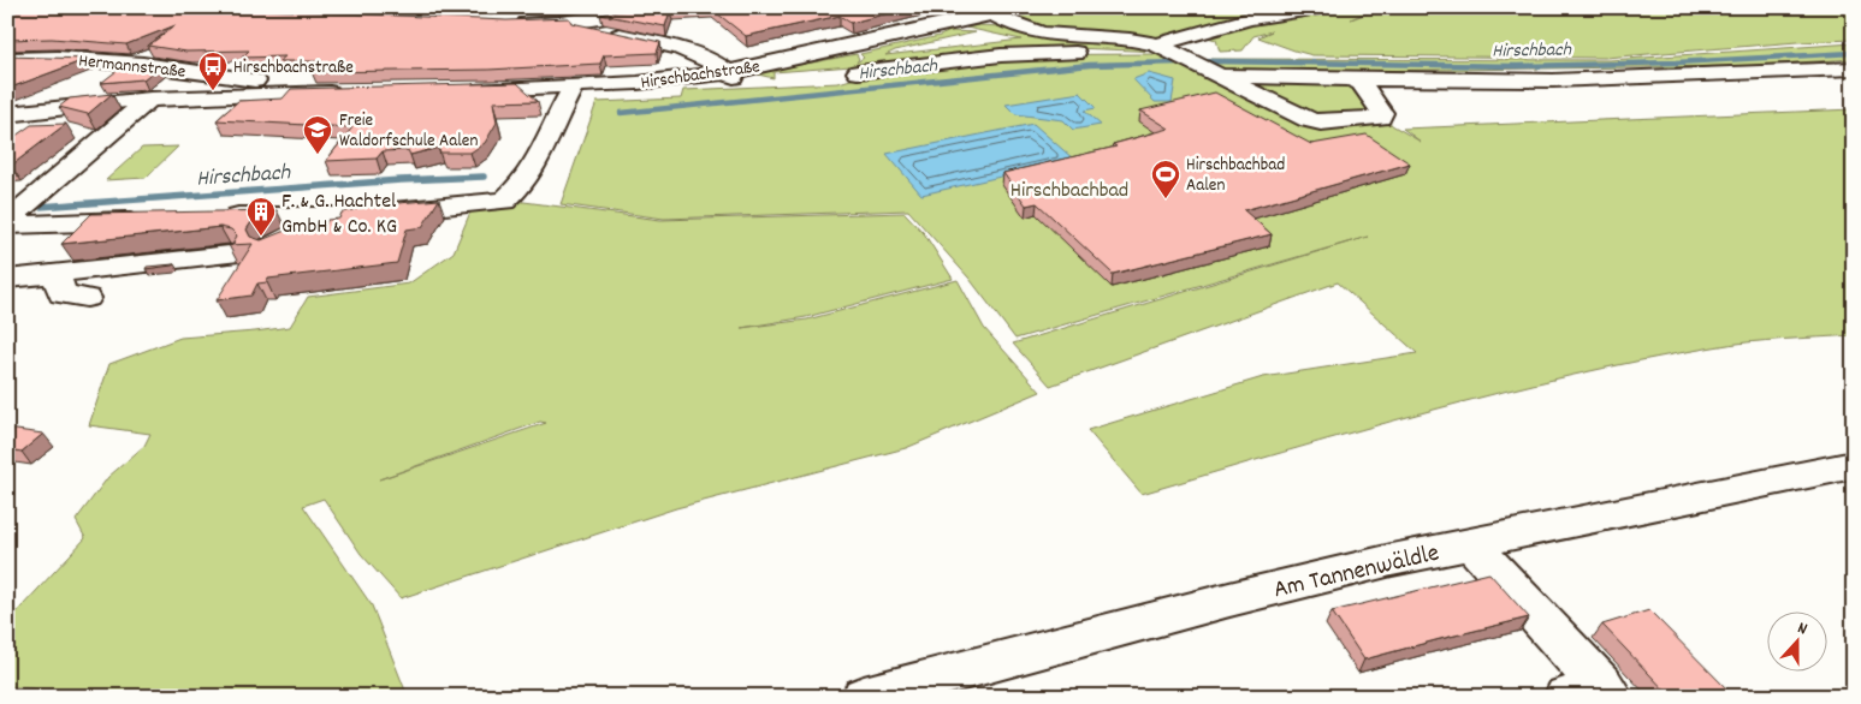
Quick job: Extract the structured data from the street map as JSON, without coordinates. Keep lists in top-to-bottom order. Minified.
{"streets":{"street":["Hermannstraße","Hirschbachstraße","Am Tannenwäldle"]},"water":["Hirschbach"],"parks":["Hirschbachbad"],"places":{"bus stop":["Hirschbachstraße"],"school or university":["Freie Waldorfschule Aalen"],"sports":["Hirschbachbad Aalen"],"building":["F. & G. Hachtel GmbH & Co. KG"]},"north":"top"}
